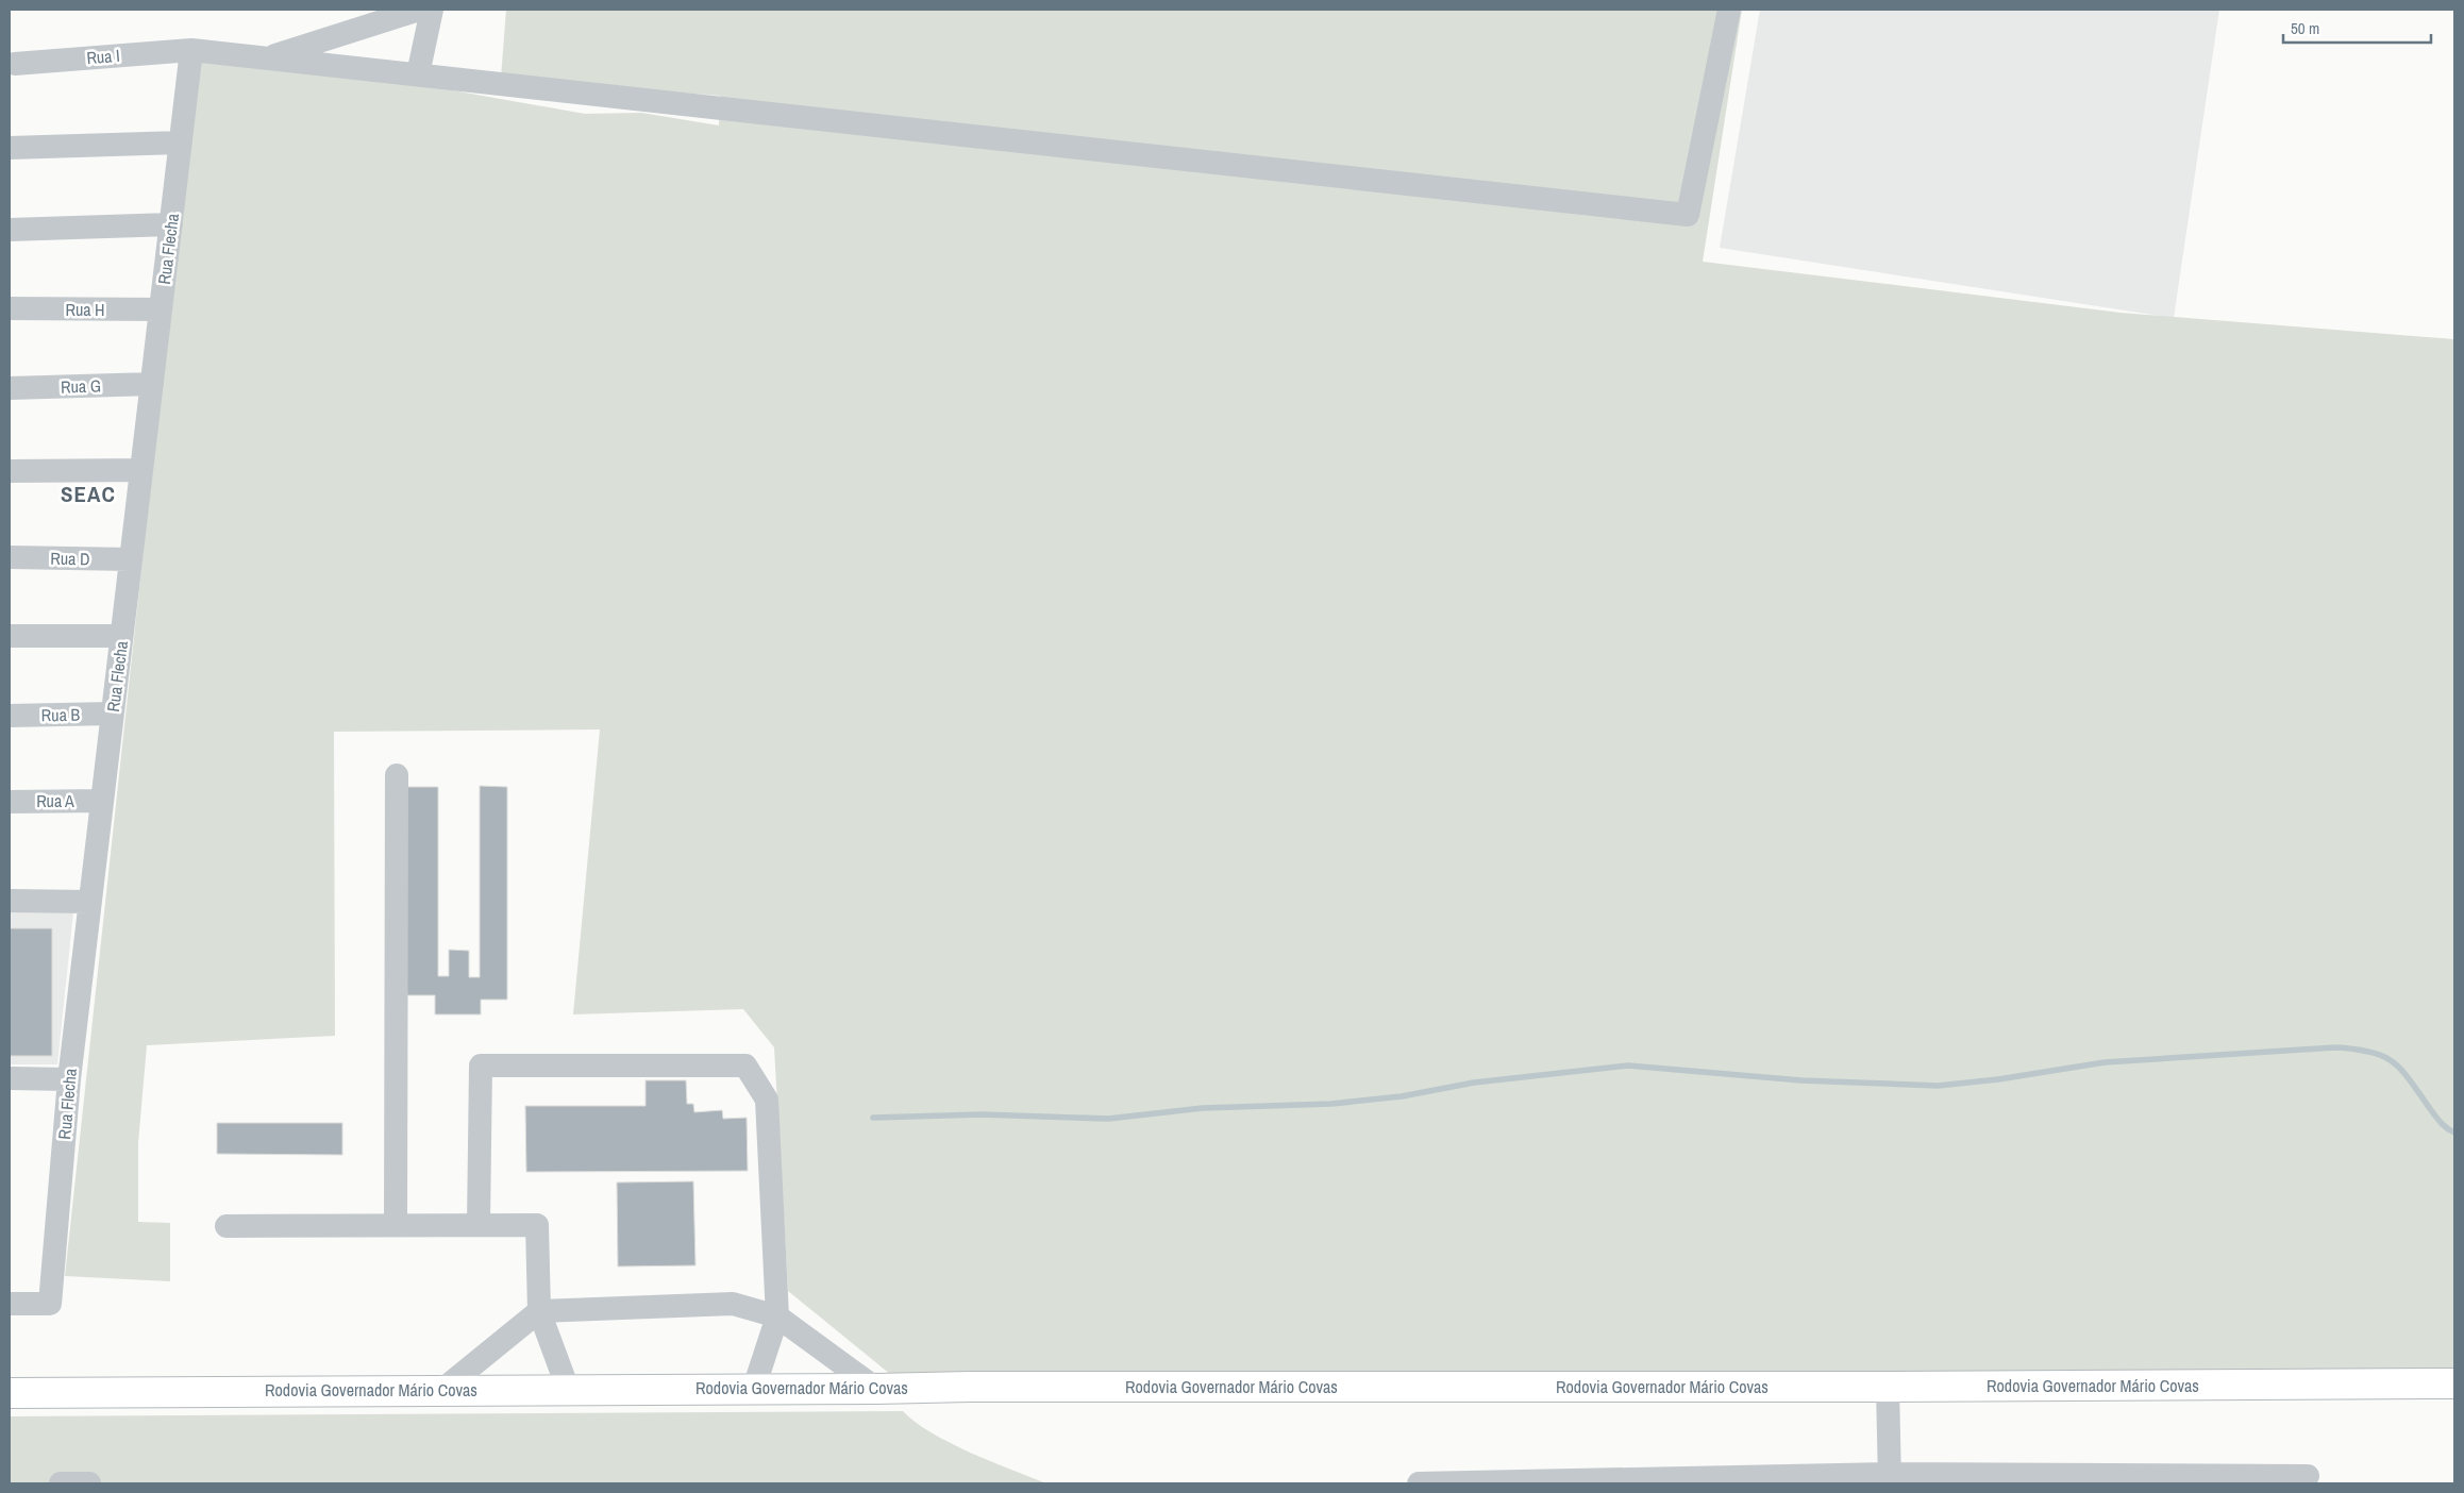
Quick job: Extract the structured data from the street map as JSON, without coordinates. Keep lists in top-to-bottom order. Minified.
{"streets":{"highway":["Rodovia Governador Mário Covas"],"street":["Rua I","Rua Flecha","Rua H","Rua G","Rua D","Rua B","Rua A"]},"crossings":[["Rua I","Rua Flecha"],["Rua Flecha","Rua H"],["Rua Flecha","Rua G"],["Rua Flecha","Rua D"],["Rua Flecha","Rua B"],["Rua Flecha","Rua A"]],"districts":["SEAC"],"scale_bar":"50 m"}
